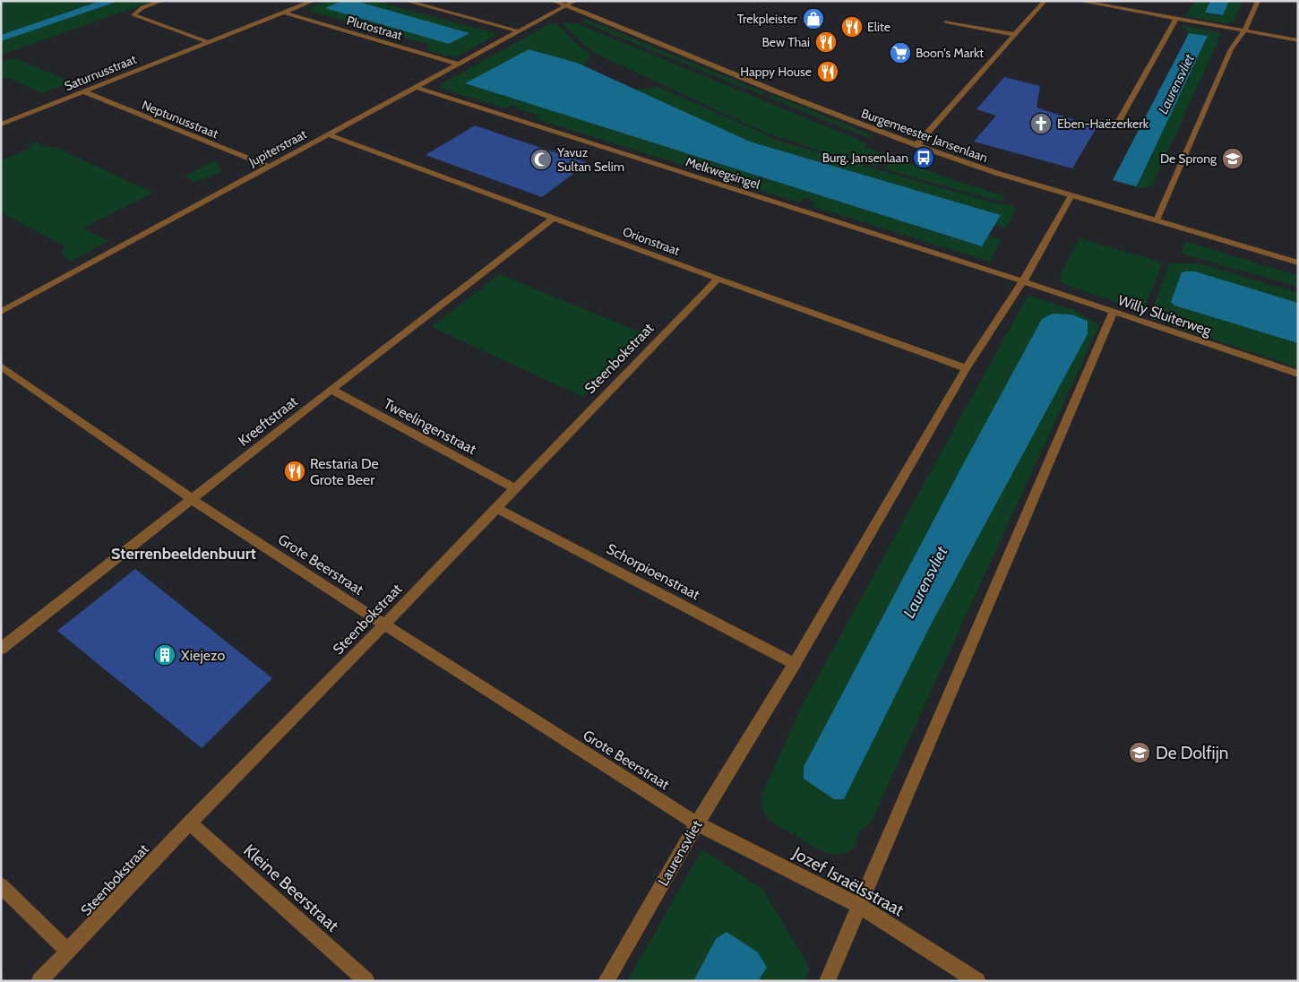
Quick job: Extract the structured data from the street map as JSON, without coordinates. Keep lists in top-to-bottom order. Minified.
{"streets":{"street":["Plutostraat","Saturnusstraat","Neptunusstraat","Burgemeester Jansenlaan","Jupiterstraat","Melkwegsingel","Orionstraat","Willy Sluiterweg","Steenbokstraat","Kreeftstraat","Tweelingenstraat","Grote Beerstraat","Schorpioenstraat","Laurensvliet","Jozef Israëlsstraat","Kleine Beerstraat"]},"crossings":[["Plutostraat","Saturnusstraat"],["Plutostraat","Jupiterstraat"],["Saturnusstraat","Neptunusstraat"],["Neptunusstraat","Jupiterstraat"],["Burgemeester Jansenlaan","Jupiterstraat"],["Burgemeester Jansenlaan","Laurensvliet"],["Jupiterstraat","Melkwegsingel"],["Jupiterstraat","Orionstraat"],["Melkwegsingel","Willy Sluiterweg"],["Melkwegsingel","Laurensvliet"],["Orionstraat","Steenbokstraat"],["Orionstraat","Kreeftstraat"],["Orionstraat","Laurensvliet"],["Willy Sluiterweg","Laurensvliet"],["Steenbokstraat","Tweelingenstraat"],["Steenbokstraat","Grote Beerstraat"],["Steenbokstraat","Schorpioenstraat"],["Steenbokstraat","Kleine Beerstraat"],["Kreeftstraat","Tweelingenstraat"],["Kreeftstraat","Grote Beerstraat"],["Grote Beerstraat","Laurensvliet"],["Grote Beerstraat","Jozef Israëlsstraat"],["Schorpioenstraat","Laurensvliet"],["Laurensvliet","Jozef Israëlsstraat"]],"districts":["Sterrenbeeldenbuurt"],"water":["Laurensvliet"],"places":{"shop":["Trekpleister"],"restaurant":["Elite","Bew Thai","Happy House","Restaria De Grote Beer"],"supermarket":["Boon's Markt"],"church":["Eben-Haëzerkerk"],"bus stop":["Burg. Jansenlaan"],"school or university":["De Sprong","De Dolfijn"],"mosque":["Yavuz Sultan Selim"],"building":["Xiejezo"]}}
